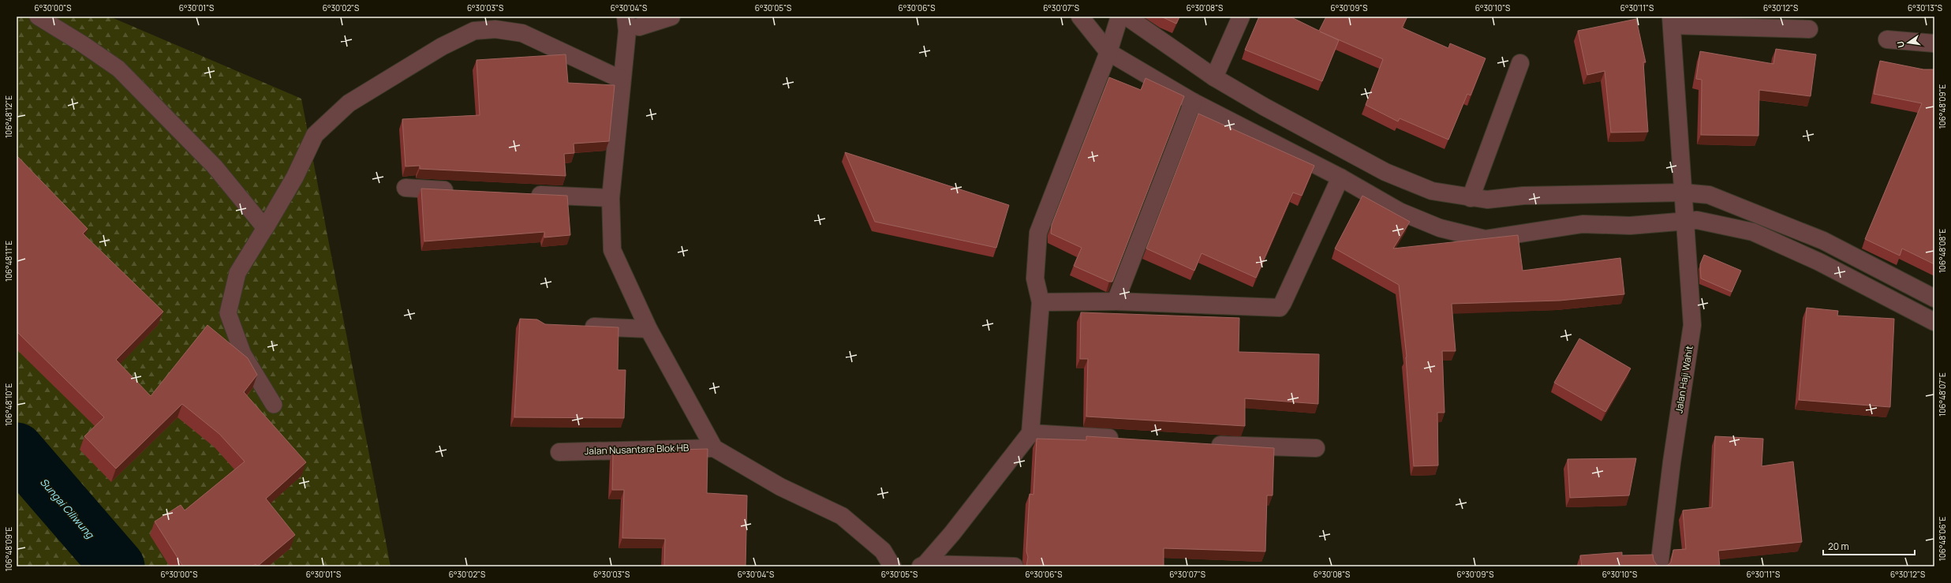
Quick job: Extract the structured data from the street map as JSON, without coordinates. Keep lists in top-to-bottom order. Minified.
{"streets":{"street":["Jalan Haji Wahit","Jalan Nusantara Blok HB"]},"water":["Sungai Ciliwung"],"scale_bar":"20 m","north":"left","coordinates":["6°30'00\"S","6°30'01\"S","6°30'02\"S","6°30'03\"S","6°30'04\"S","6°30'05\"S","6°30'06\"S","6°30'07\"S","6°30'08\"S","6°30'09\"S","6°30'10\"S","6°30'11\"S","6°30'12\"S","6°30'13\"S","106°48'09\"E","106°48'12\"E","106°48'08\"E","106°48'11\"E","106°48'07\"E","106°48'10\"E","106°48'06\"E"]}
